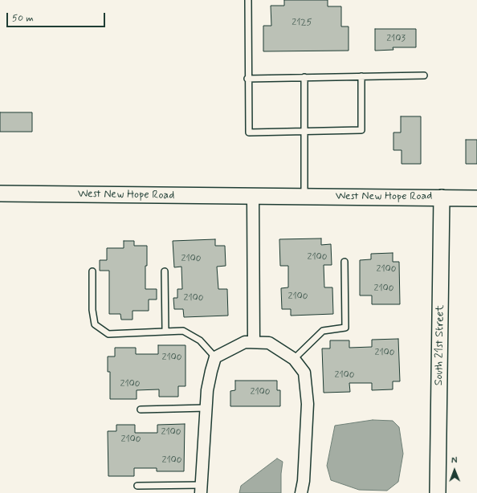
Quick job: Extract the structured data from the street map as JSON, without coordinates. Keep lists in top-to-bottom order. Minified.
{"streets":{"main road":["West New Hope Road","South 21st Street"]},"crossings":[["West New Hope Road","South 21st Street"]],"house_numbers":["2125","2103","2100","2100","2100","2100","2100","2100","2100","2100","2100","2100","2100","2100","2100","2100"],"scale_bar":"50 m","north":"top"}
